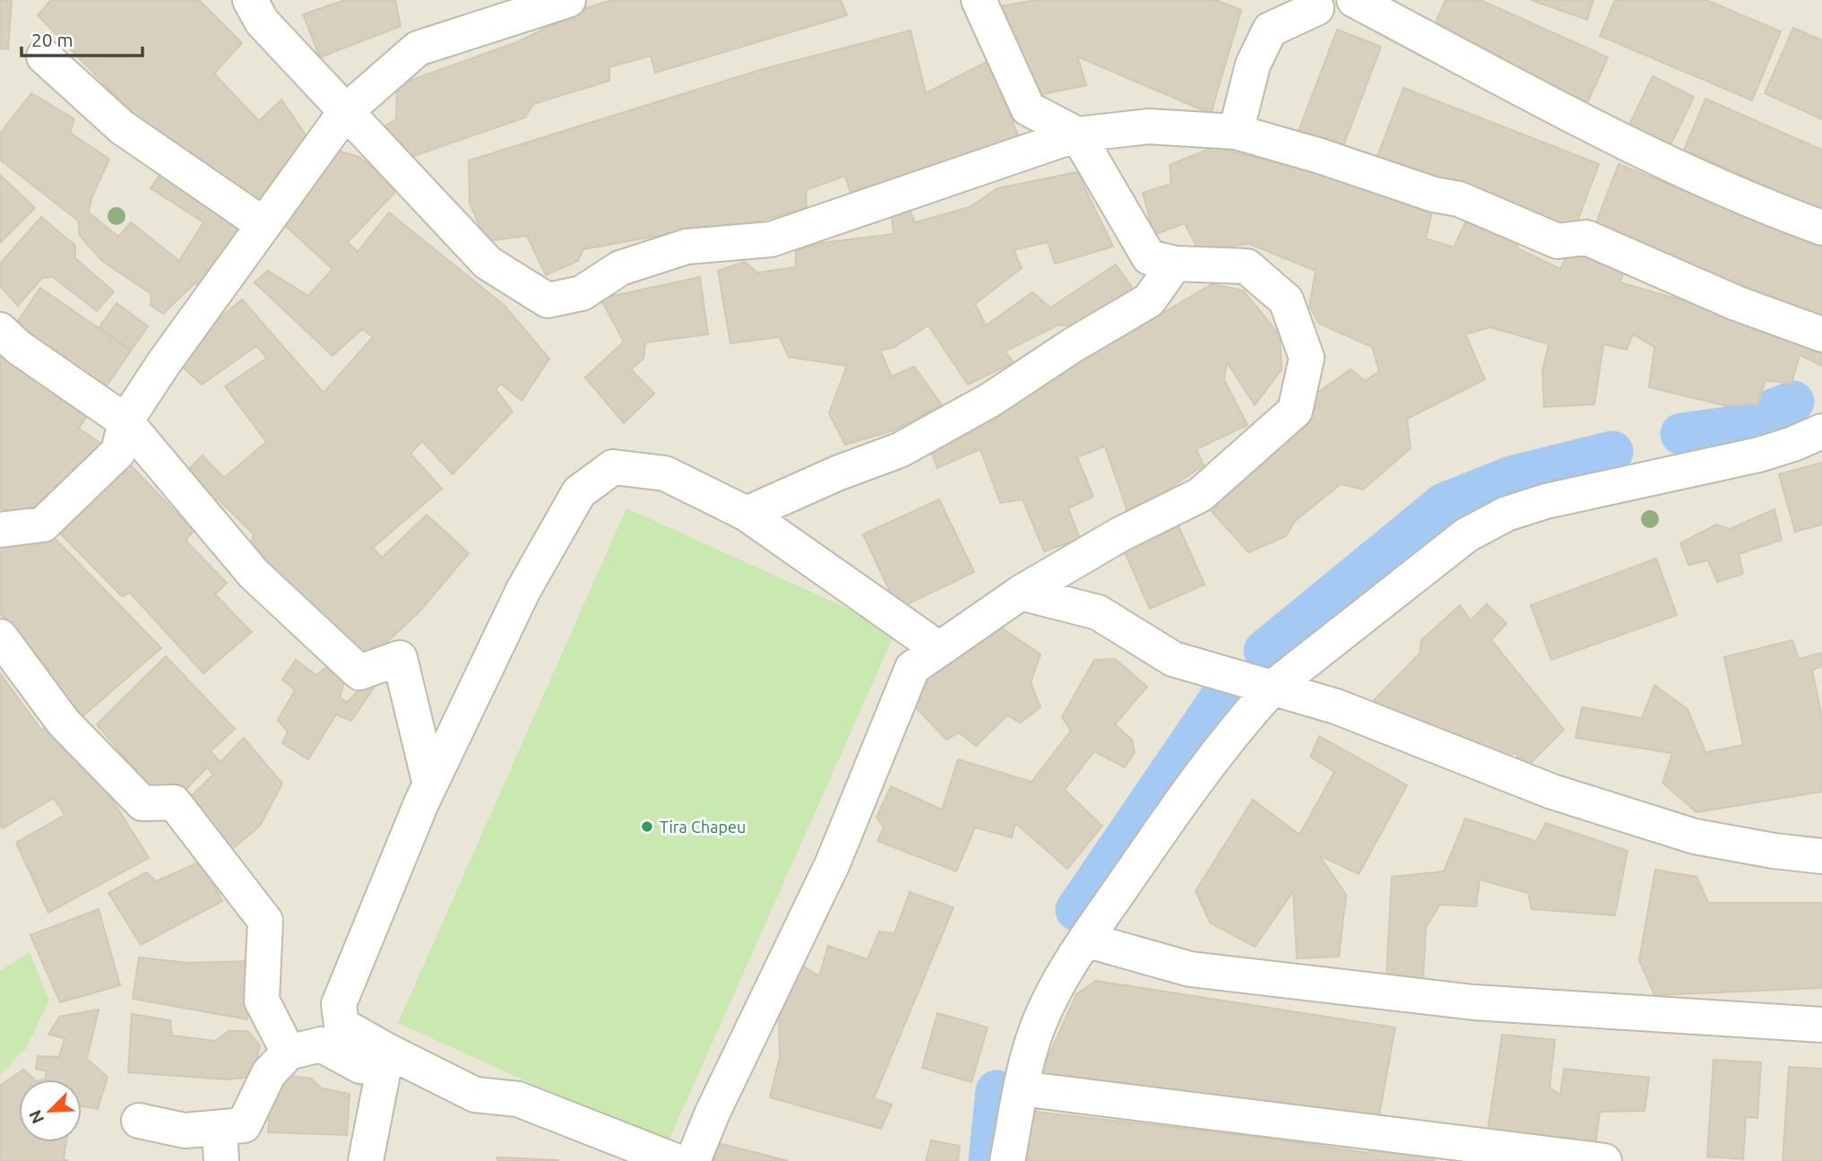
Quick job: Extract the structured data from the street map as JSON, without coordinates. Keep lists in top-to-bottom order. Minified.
{"places":["Tira Chapeu"],"scale_bar":"20 m","north":"bottom left"}
